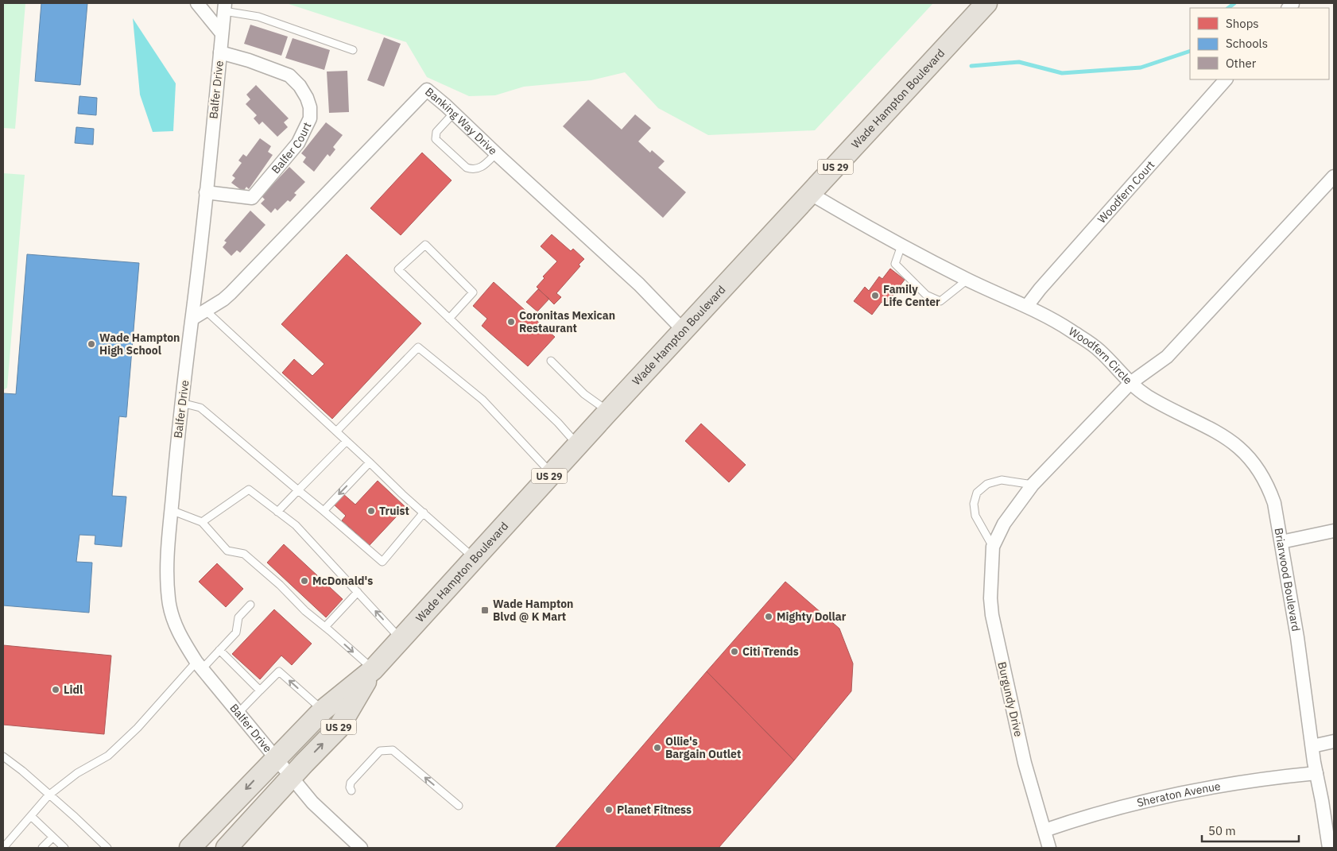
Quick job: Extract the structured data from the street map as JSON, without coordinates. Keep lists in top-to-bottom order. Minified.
{"streets":{"main road":["Wade Hampton Boulevard","US 29"],"street":["Balfer Drive","Banking Way Drive","Balfer Court","Woodfern Court","Woodfern Circle","Briarwood Boulevard","Burgundy Drive","Sheraton Avenue"]},"crossings":[["Balfer Drive","Wade Hampton Boulevard"],["Balfer Drive","Banking Way Drive"],["Balfer Drive","Balfer Court"],["Wade Hampton Boulevard","Banking Way Drive"],["Wade Hampton Boulevard","Woodfern Circle"],["Woodfern Court","Woodfern Circle"],["Woodfern Circle","Briarwood Boulevard"],["Woodfern Circle","Burgundy Drive"],["Briarwood Boulevard","Burgundy Drive"],["Briarwood Boulevard","Sheraton Avenue"],["Burgundy Drive","Sheraton Avenue"]],"places":{"other":["Family Life Center","Coronitas Mexican Restaurant","Wade Hampton High School","Truist","McDonald's","Mighty Dollar","Citi Trends","Lidl","Ollie's Bargain Outlet","Planet Fitness"],"transit":["Wade Hampton Blvd @ K Mart"]},"legend":["Shops","Schools","Other"],"scale_bar":"50 m"}
